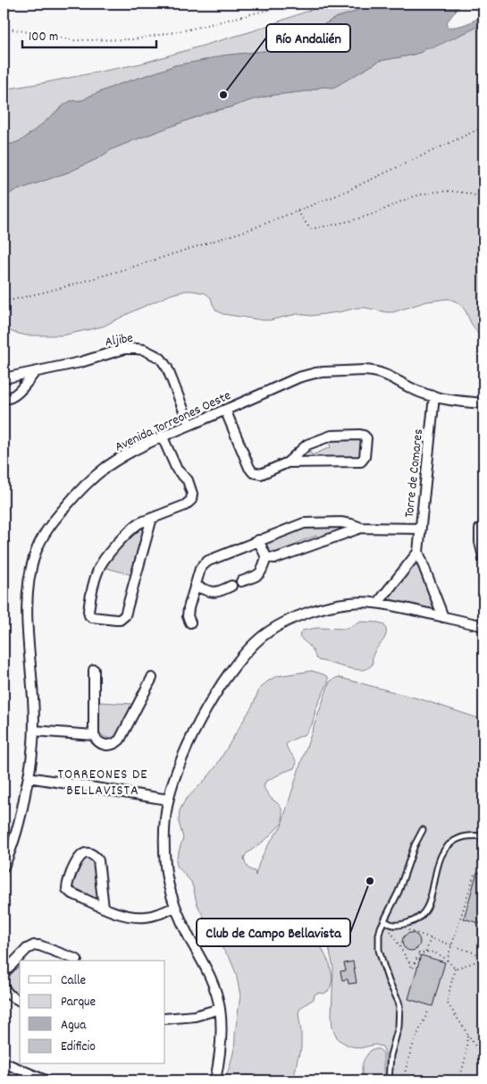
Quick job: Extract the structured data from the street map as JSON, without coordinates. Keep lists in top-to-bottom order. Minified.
{"streets":{"street":["Aljibe","Avenida Torreones Oeste","Torre de Comares"]},"crossings":[["Aljibe","Avenida Torreones Oeste"],["Avenida Torreones Oeste","Torre de Comares"]],"districts":["TORREONES DE BELLAVISTA"],"places":["Río Andalién","Club de Campo Bellavista"],"legend":["Calle","Parque","Agua","Edificio"],"scale_bar":"100 m"}
